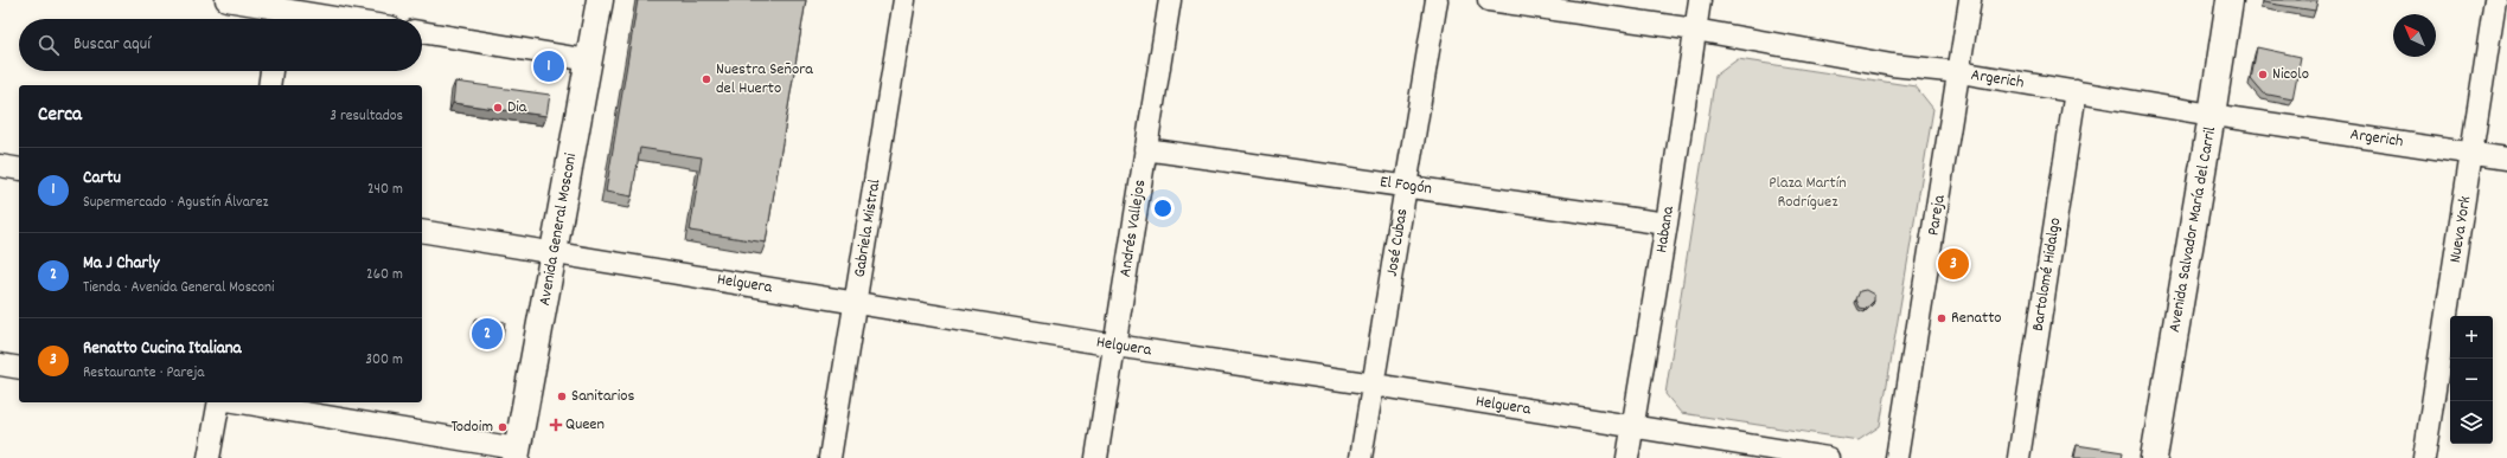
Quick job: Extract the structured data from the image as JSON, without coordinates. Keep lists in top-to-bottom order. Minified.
{"streets":{"street":["Argerich","El Fogón","Pareja","Gabriela Mistral","Andrés Vallejos","Avenida General Mosconi","Habana","Avenida Salvador María del Carril","Nueva York","José Cubas","Bartolomé Hidalgo","Helguera"]},"crossings":[["Argerich","Pareja"],["Argerich","Habana"],["Argerich","Avenida Salvador María del Carril"],["Argerich","Nueva York"],["Argerich","Bartolomé Hidalgo"],["El Fogón","Andrés Vallejos"],["El Fogón","Habana"],["El Fogón","José Cubas"],["Gabriela Mistral","Helguera"],["Andrés Vallejos","Helguera"],["Avenida General Mosconi","Helguera"],["Habana","Helguera"],["José Cubas","Helguera"]],"parks":["Plaza Martín Rodríguez"],"places":{"other":["Nicolo","Nuestra Señora del Huerto","Dia","Renatto","Sanitarios","Todoim"],"health":["Queen"]},"north":"top left","page":{"search":"Buscar aquí","pins":["1","3","2"],"heading":["Cerca","3 resultados"],"list":[{"mark":"1","name":"Cartu","note":"Supermercado · Agustín Álvarez","value":"240 m"},{"mark":"2","name":"Ma J Charly","note":"Tienda · Avenida General Mosconi","value":"260 m"},{"mark":"3","name":"Renatto Cucina Italiana","note":"Restaurante · Pareja","value":"300 m"}],"map_buttons":["+","−"]}}
